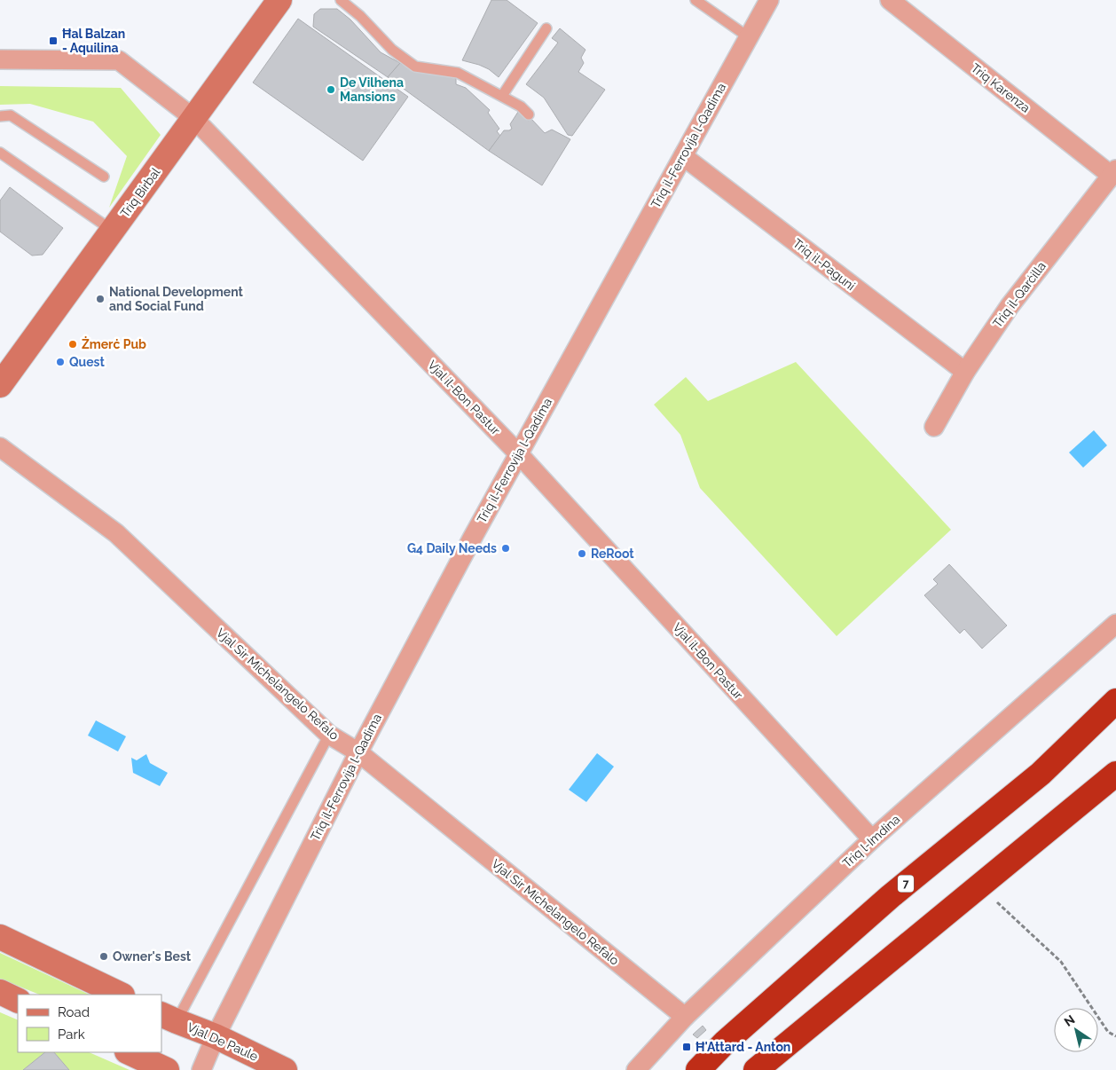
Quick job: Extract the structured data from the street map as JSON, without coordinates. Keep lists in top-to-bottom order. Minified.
{"streets":{"highway":["7"],"main road":["Triq Birbal","Vjal De Paule"],"street":["Triq Karenza","Triq il-Ferrovija l-Qadima","Triq il-Paguni","Triq il-Qarċilla","Vjal il-Bon Pastur","Vjal Sir Michelangelo Refalo","Triq l-Imdina"]},"crossings":[["Triq Karenza","Triq il-Qarċilla"],["Triq il-Ferrovija l-Qadima","Triq il-Paguni"],["Triq il-Ferrovija l-Qadima","Vjal il-Bon Pastur"],["Triq il-Ferrovija l-Qadima","Vjal Sir Michelangelo Refalo"],["Triq il-Ferrovija l-Qadima","Vjal De Paule"],["Triq Birbal","Vjal il-Bon Pastur"],["Triq il-Paguni","Triq il-Qarċilla"],["Vjal il-Bon Pastur","Triq l-Imdina"],["Vjal Sir Michelangelo Refalo","Triq l-Imdina"]],"places":{"transit":["Ħal Balzan - Aquilina","Ħ'Attard - Anton"],"other":["De Vilhena Mansions","National Development and Social Fund","Żmerċ Pub","Quest","G4 Daily Needs","ReRoot","Owner's Best"]},"legend":["Road","Park"],"north":"top left"}
